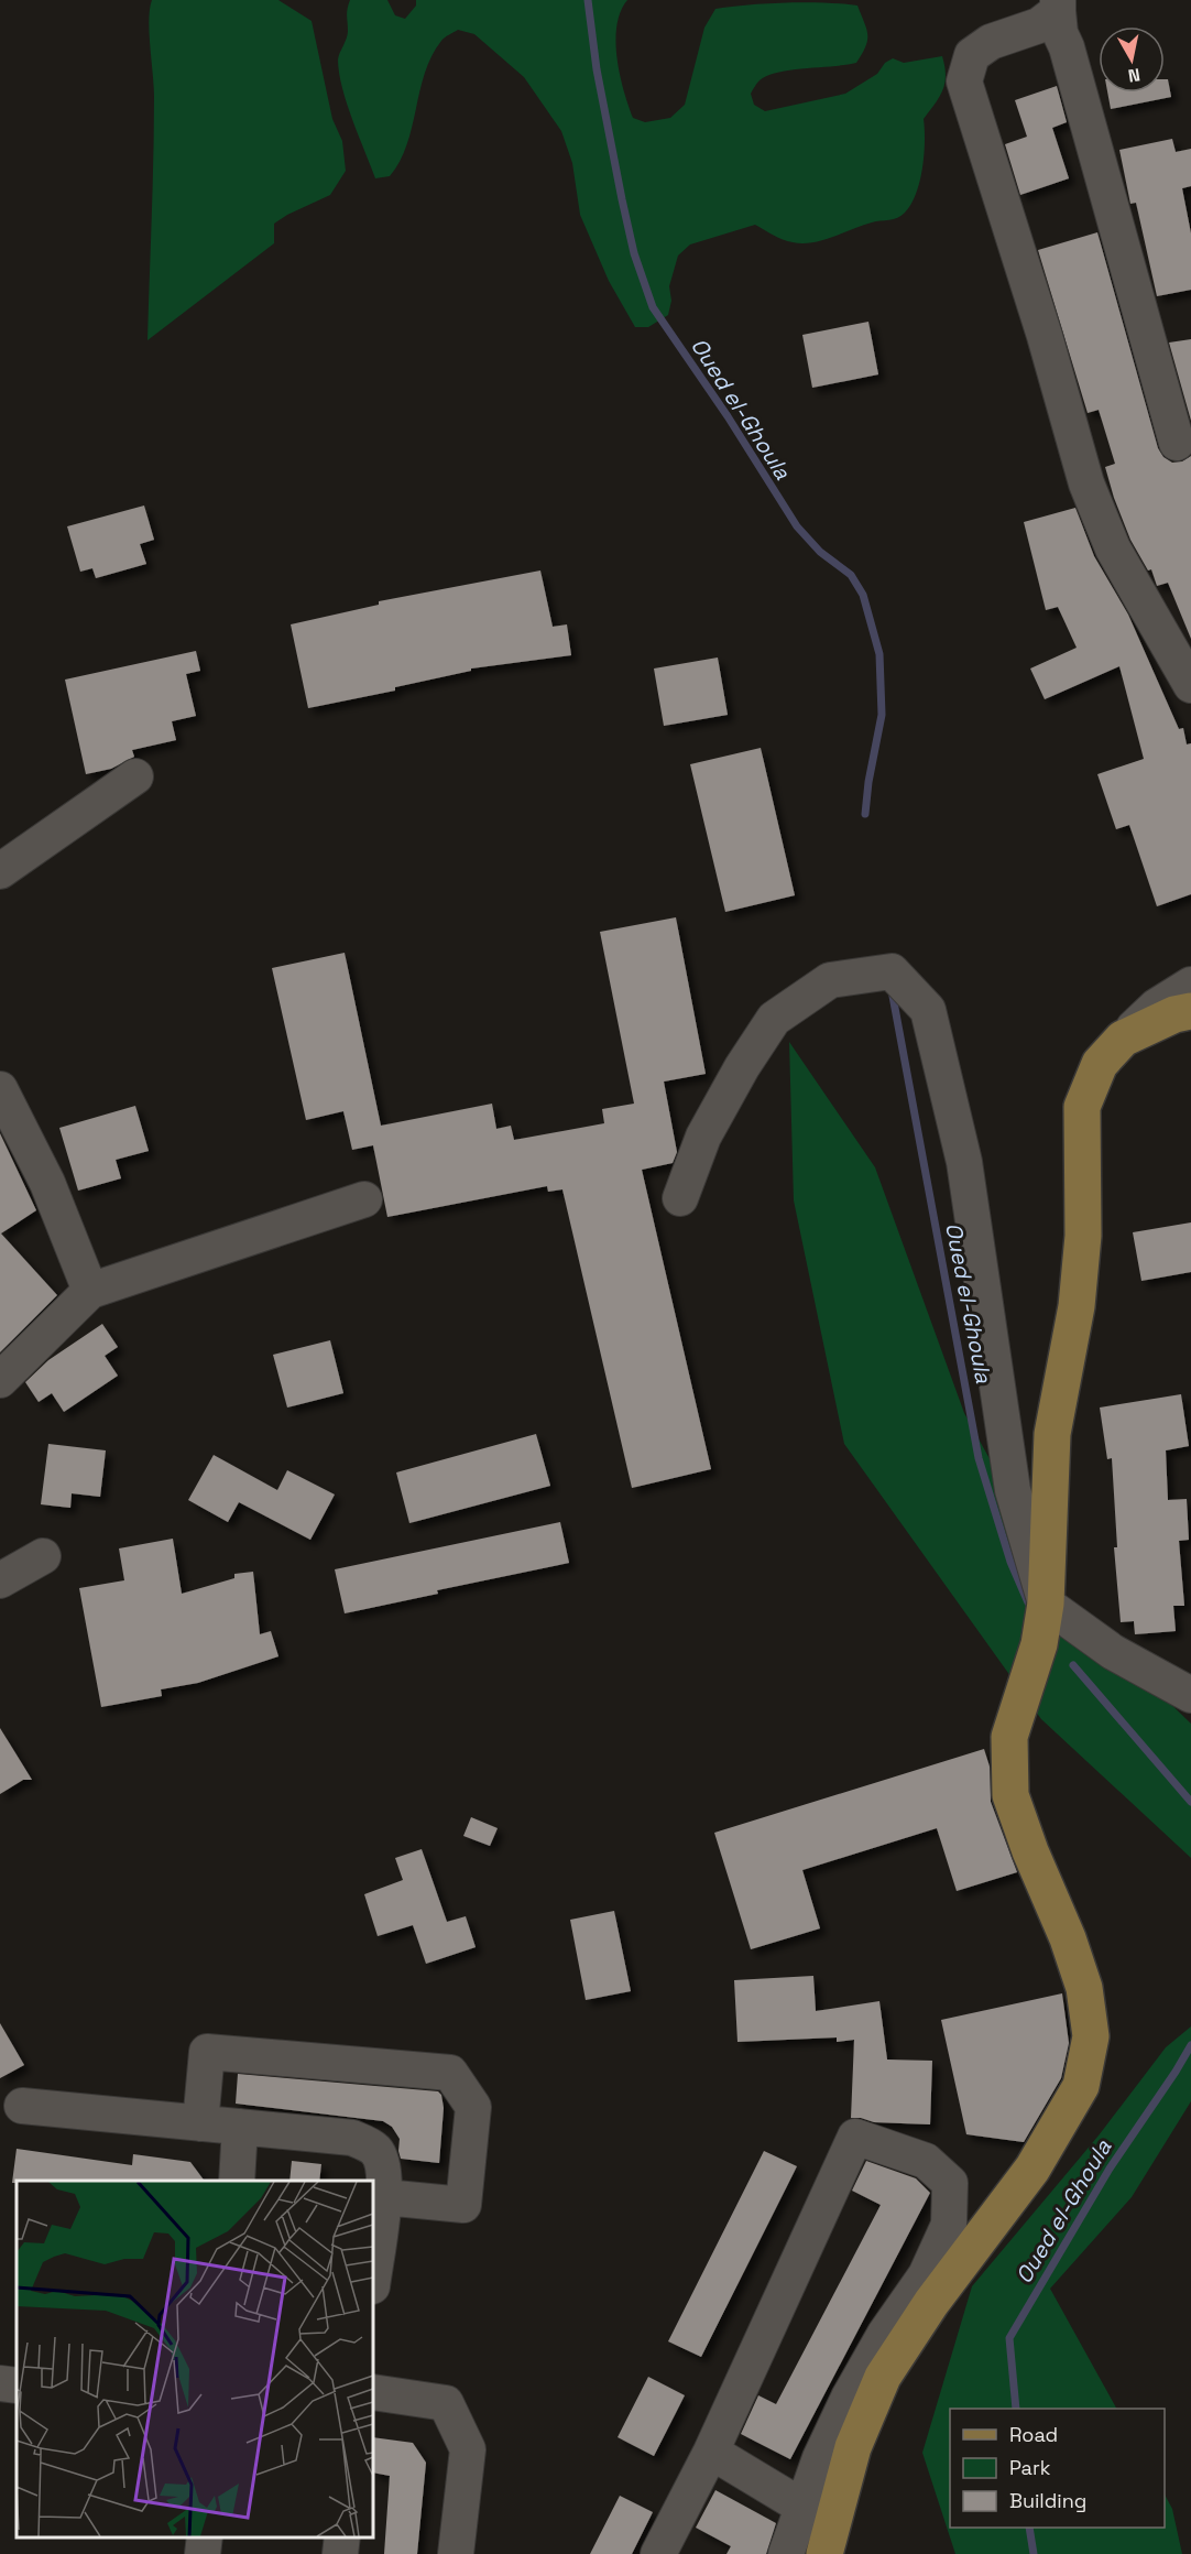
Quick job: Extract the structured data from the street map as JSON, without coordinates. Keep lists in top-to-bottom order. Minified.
{"water":["Oued el-Ghoula"],"legend":["Road","Park","Building"],"north":"bottom"}
